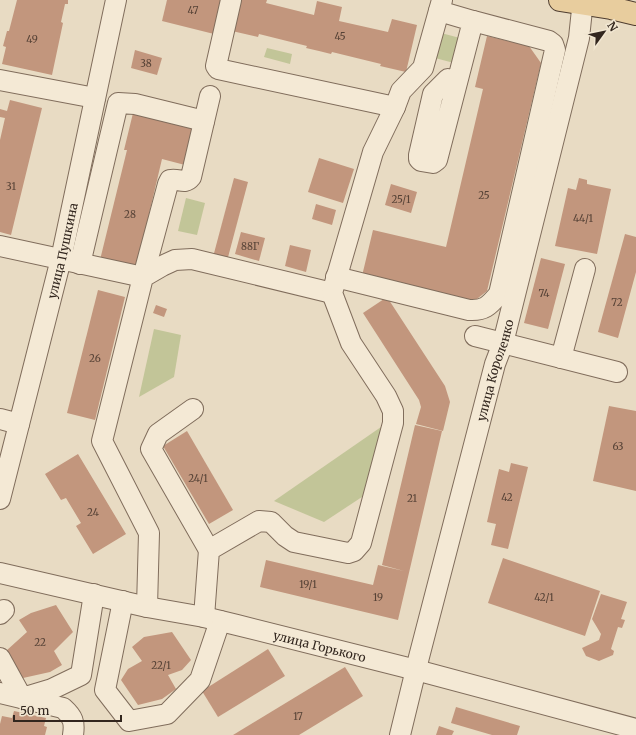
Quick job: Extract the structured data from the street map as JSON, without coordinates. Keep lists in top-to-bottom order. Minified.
{"streets":{"street":["улица Пушкина","улица Короленко","улица Горького"]},"crossings":[["улица Короленко","улица Горького"]],"house_numbers":["47","45","49","38","31","25","25/1","28","44/1","88Г","74","72","26","63","24/1","42","21","24","19/1","19","42/1","22","22/1","17"],"scale_bar":"50 m","north":"top right"}
